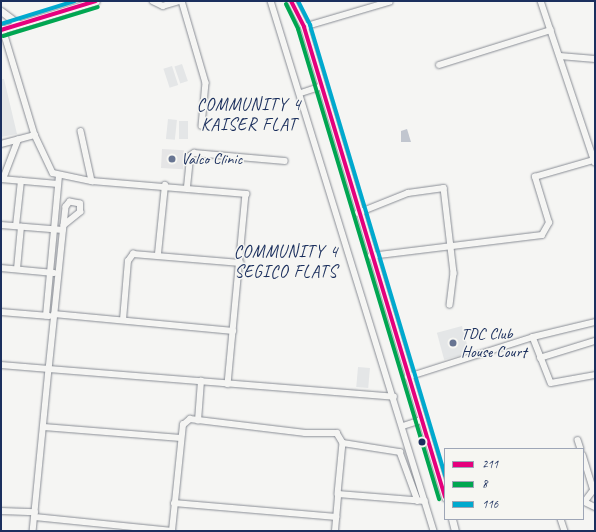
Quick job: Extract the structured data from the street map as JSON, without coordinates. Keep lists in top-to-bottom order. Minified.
{"districts":["COMMUNITY 4 KAISER FLAT","COMMUNITY 4 SEGICO FLATS"],"places":["Valco Clinic","TDC Club House Court"],"lines":["transit line 211","transit line 116","transit line 8"],"legend":["211","8","116"]}
